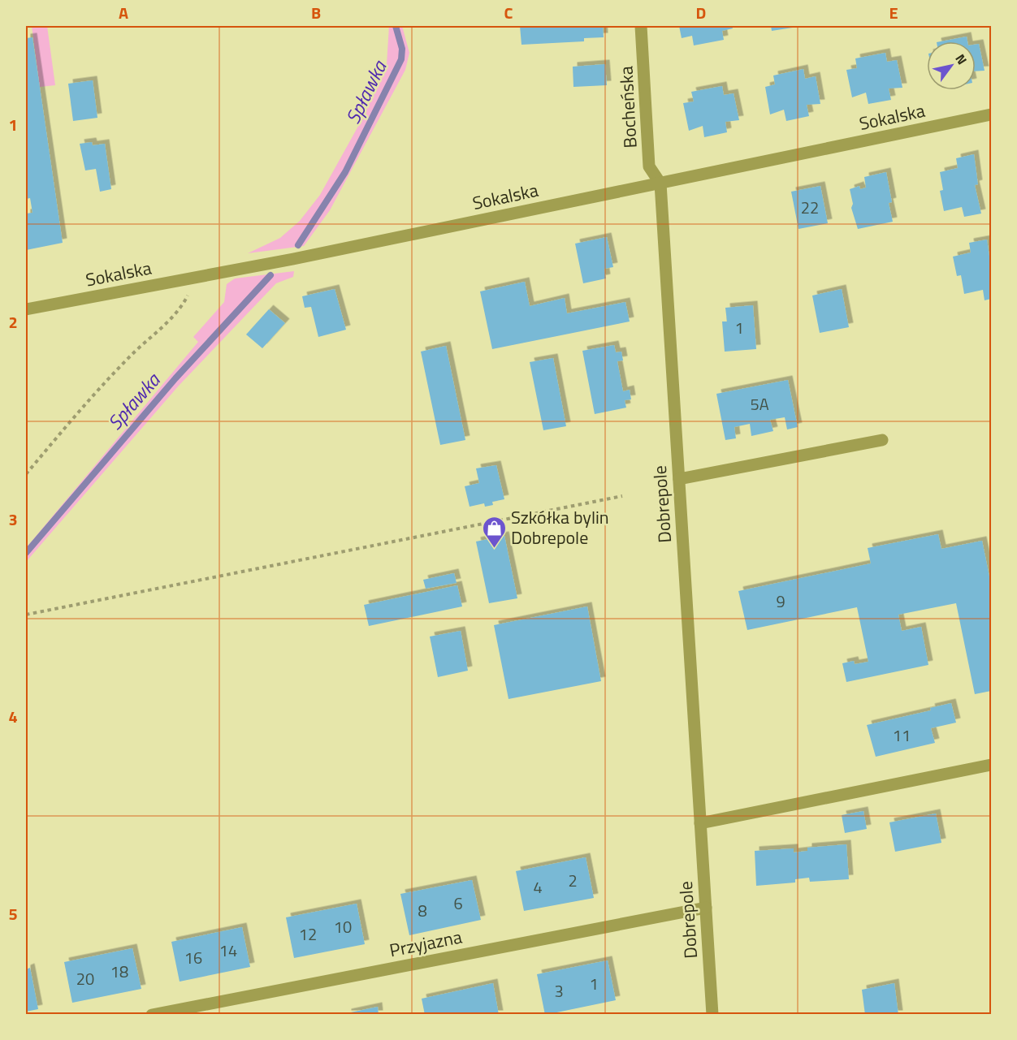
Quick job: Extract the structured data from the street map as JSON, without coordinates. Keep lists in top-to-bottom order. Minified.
{"streets":{"street":["Bocheńska","Sokalska","Dobrepole","Przyjazna"]},"crossings":[["Bocheńska","Sokalska"],["Bocheńska","Dobrepole"],["Sokalska","Dobrepole"],["Dobrepole","Przyjazna"]],"water":["Spławka"],"places":{"shop":["Szkółka bylin Dobrepole"]},"house_numbers":["22","1","5A","9","11","2","4","6","8","10","12","14","16","18","20","1","3"],"north":"top right","grid":{"columns":["A","B","C","D","E"],"rows":["1","2","3","4","5"]}}
